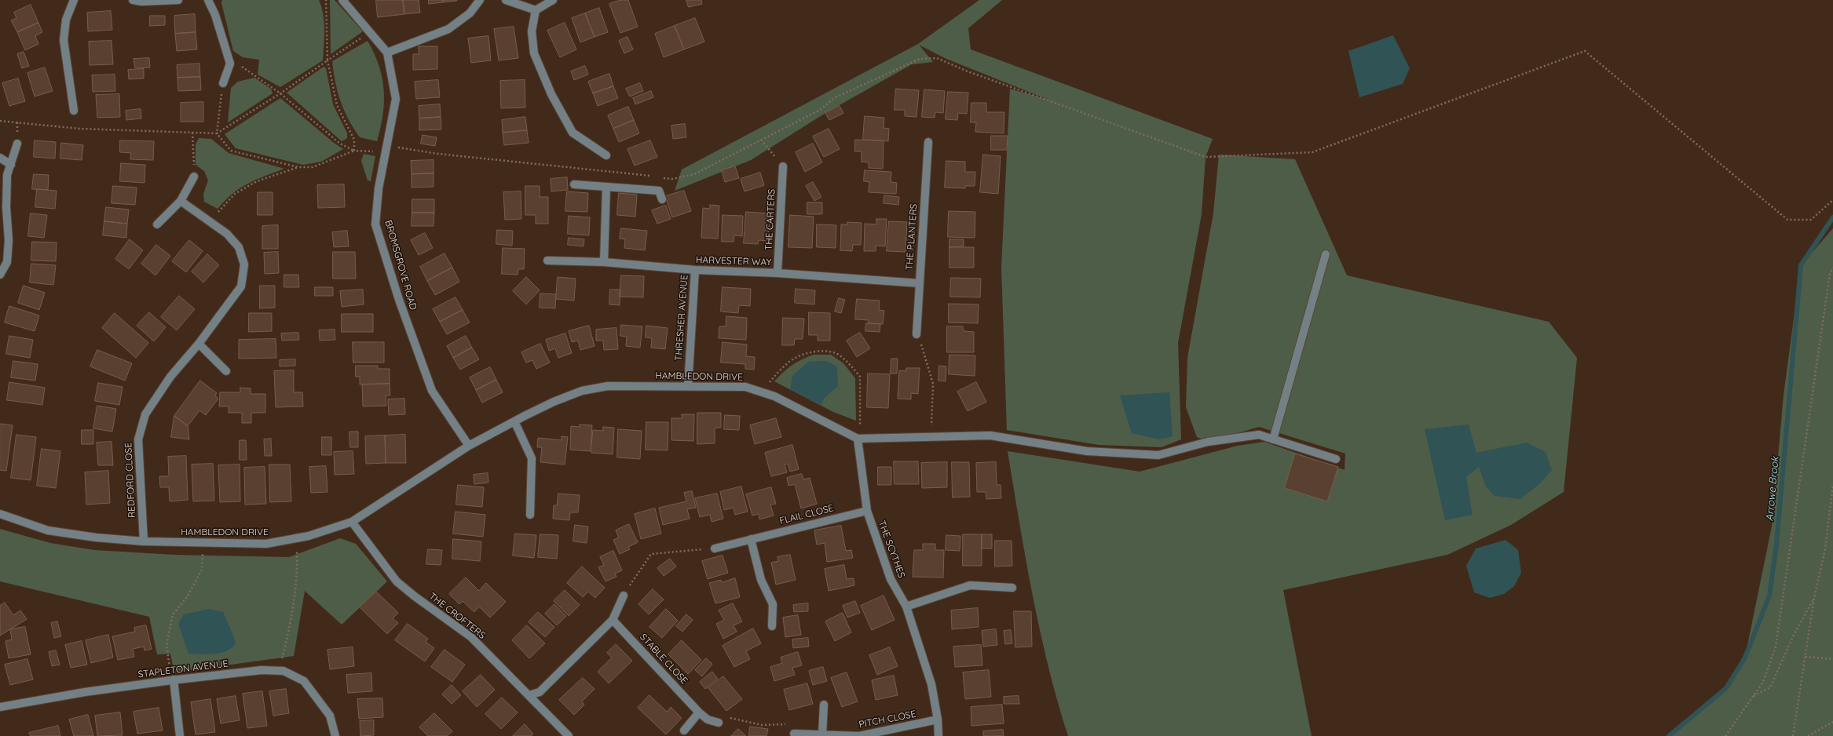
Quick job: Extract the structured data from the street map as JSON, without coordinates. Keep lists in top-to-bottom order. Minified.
{"streets":{"street":["THE CARTERS","THE PLANTERS","HARVESTER WAY","BROMSGROVE ROAD","THRESHER AVENUE","HAMBLEDON DRIVE","REDFORD CLOSE","FLAIL CLOSE","THE SCYTHES","THE CROFTERS","STABLE CLOSE","STAPLETON AVENUE","PITCH CLOSE"]},"crossings":[["THE CARTERS","HARVESTER WAY"],["THE PLANTERS","HARVESTER WAY"],["HARVESTER WAY","THRESHER AVENUE"],["BROMSGROVE ROAD","HAMBLEDON DRIVE"],["THRESHER AVENUE","HAMBLEDON DRIVE"],["HAMBLEDON DRIVE","REDFORD CLOSE"],["HAMBLEDON DRIVE","THE SCYTHES"],["HAMBLEDON DRIVE","THE CROFTERS"],["FLAIL CLOSE","THE SCYTHES"],["THE SCYTHES","PITCH CLOSE"]],"water":["Arrowe Brook"]}
